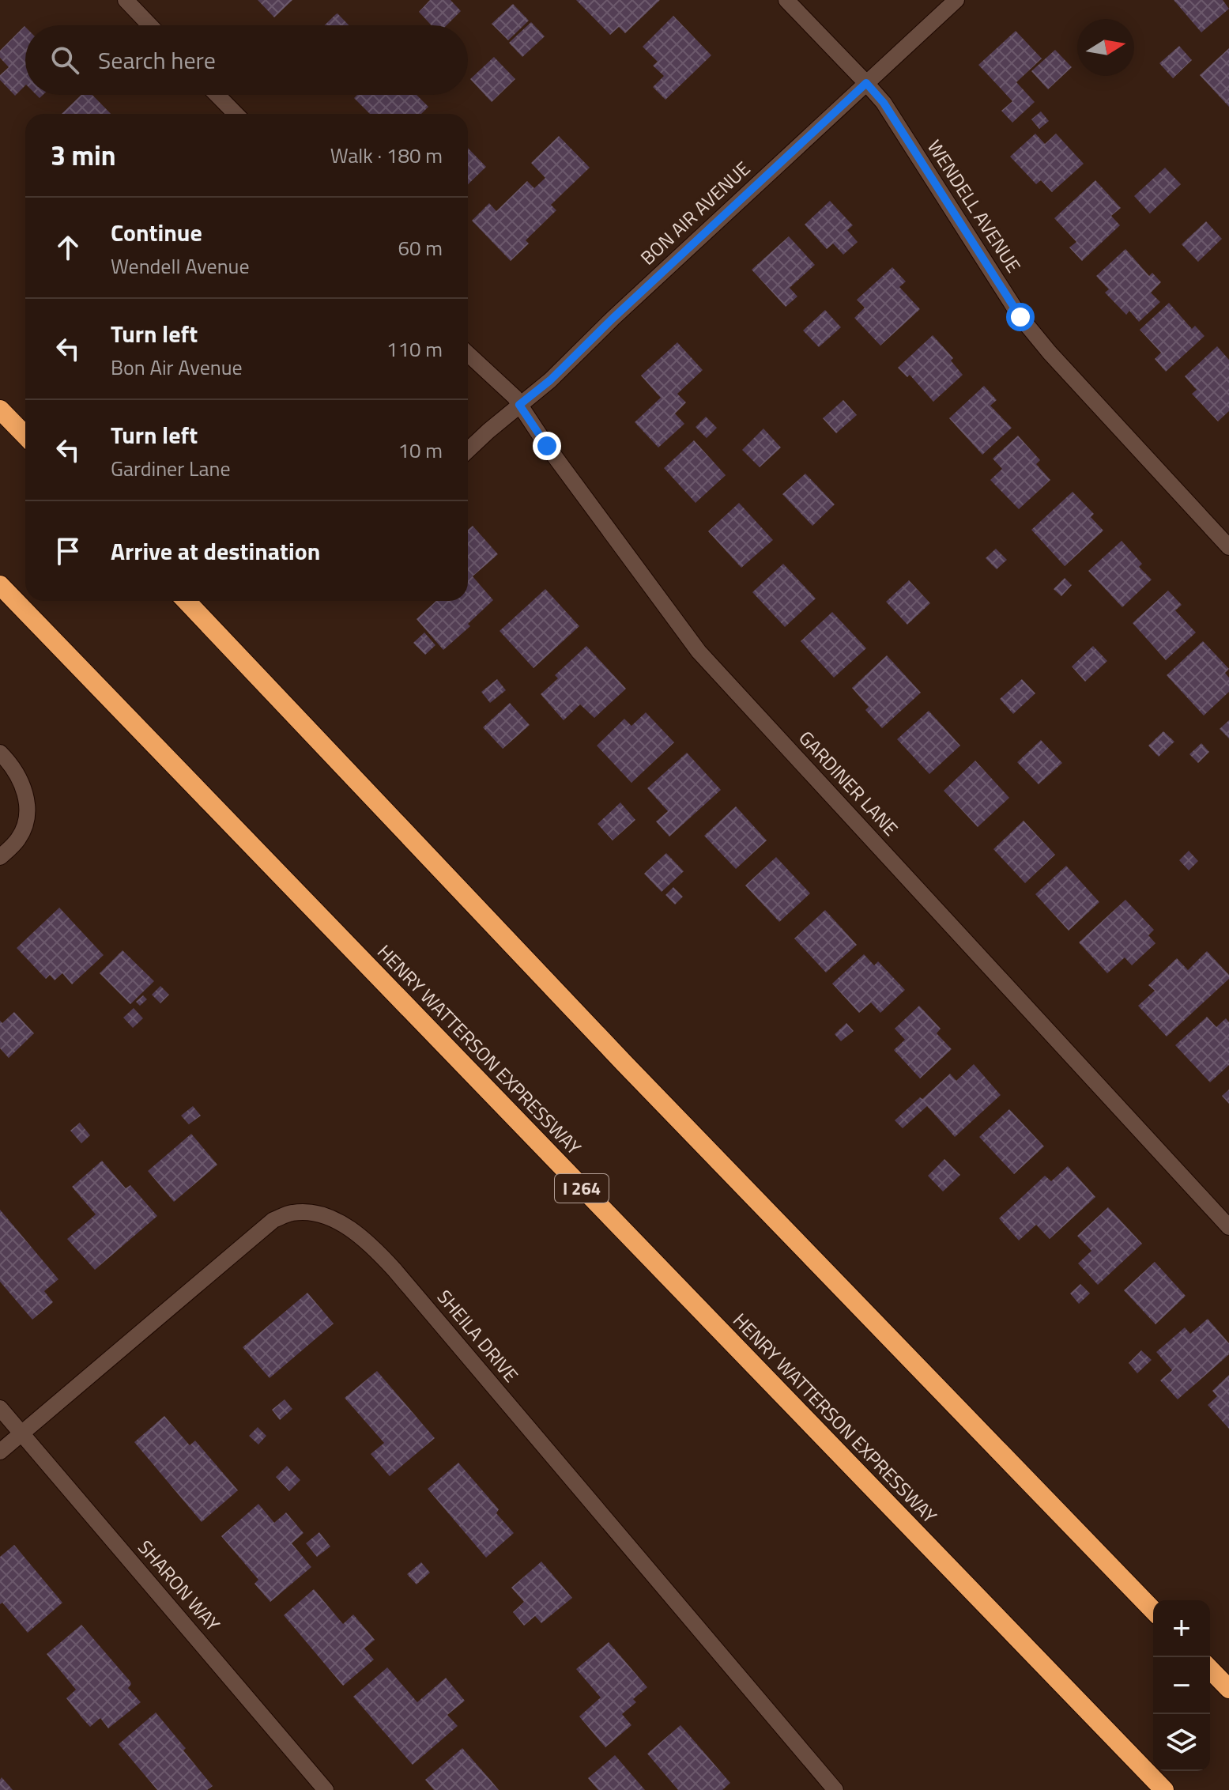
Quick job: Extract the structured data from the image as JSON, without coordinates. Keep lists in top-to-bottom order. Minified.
{"streets":{"highway":["HENRY WATTERSON EXPRESSWAY","I 264"],"street":["WENDELL AVENUE","BON AIR AVENUE","GARDINER LANE","SHEILA DRIVE","SHARON WAY"]},"crossings":[["WENDELL AVENUE","BON AIR AVENUE"],["BON AIR AVENUE","GARDINER LANE"],["SHEILA DRIVE","SHARON WAY"]],"north":"right","page":{"search":"Search here","heading":["3 min","Walk · 180 m"],"list":[["Continue","Wendell Avenue","60 m"],["Turn left","Bon Air Avenue","110 m"],["Turn left","Gardiner Lane","10 m"],"Arrive at destination"],"map_buttons":["+","−"]}}
